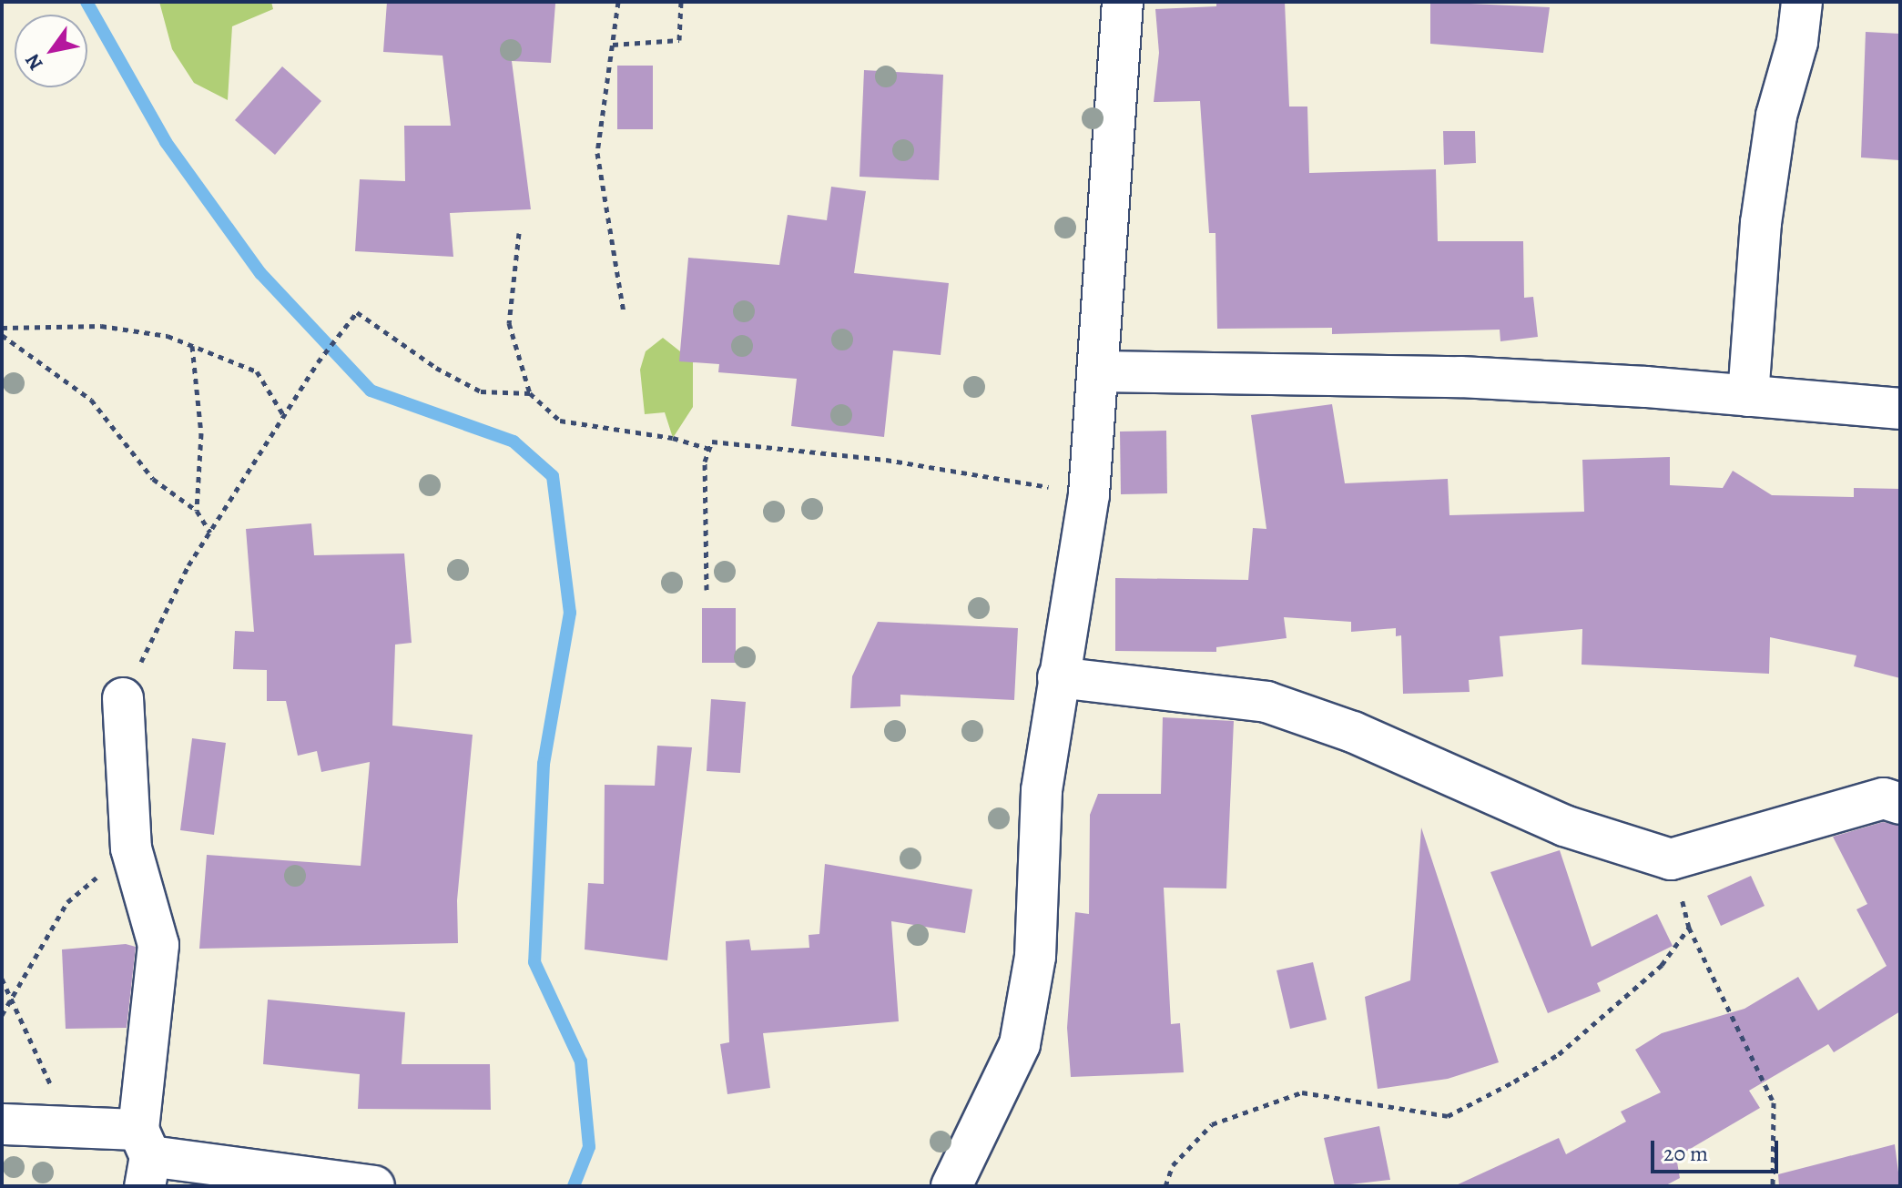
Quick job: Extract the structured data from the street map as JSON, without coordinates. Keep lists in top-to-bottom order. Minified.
{"scale_bar":"20 m","north":"bottom left"}
